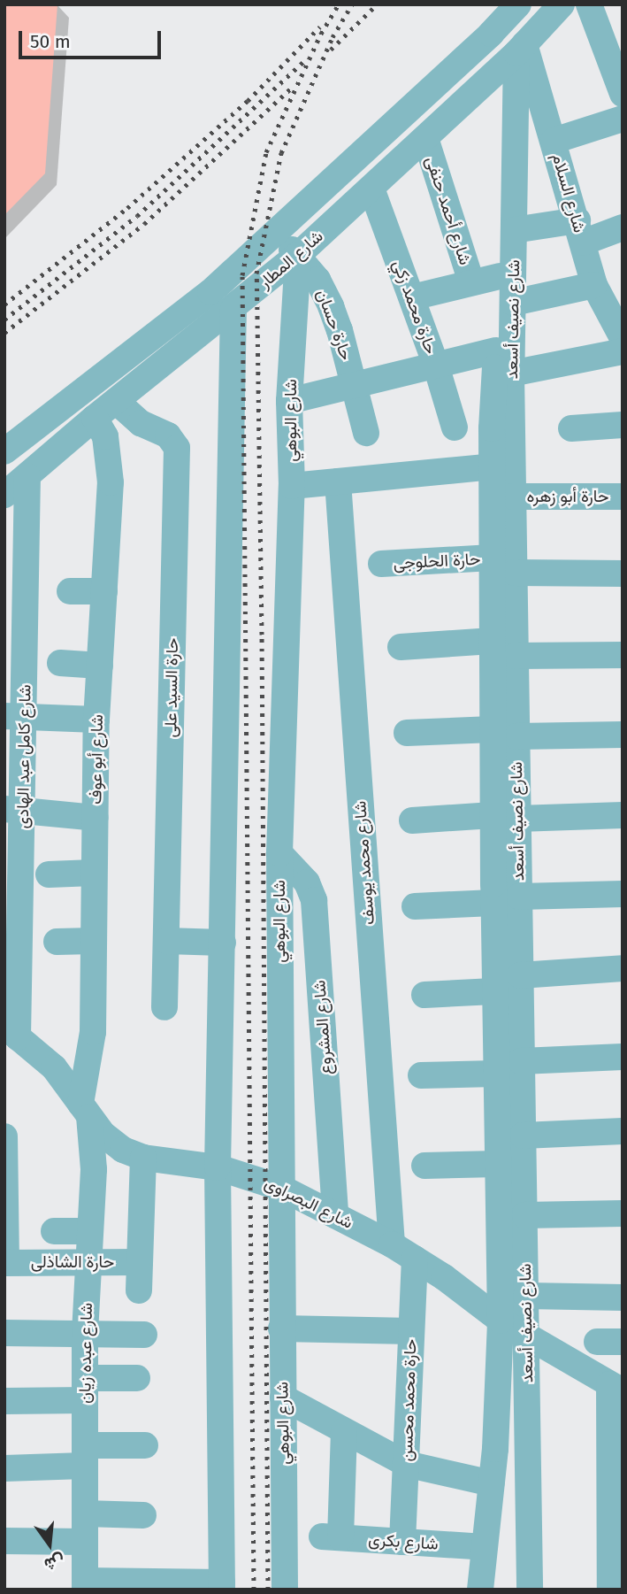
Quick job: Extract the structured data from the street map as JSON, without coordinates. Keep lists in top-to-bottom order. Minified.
{"streets":{"street":["شارع السلام","شارع أحمد حنفى","شارع المطار","حارة محمد زكي","شارع نصيف أسعد","حارة حسان","شارع البوهي","حارة أبو زهره","حارة الحلوجى","حارة السيد على","شارع كامل عبد الهادى","شارع أبو عوف","شارع محمد يوسف","شارع المشروع","شارع البصراوى","حارة الشاذلى","شارع عبده زيان","حارة محمد محسن","شارع بكرى"]},"crossings":[["شارع السلام","شارع المطار"],["شارع السلام","شارع نصيف أسعد"],["شارع أحمد حنفى","شارع المطار"],["شارع المطار","حارة محمد زكي"],["شارع المطار","شارع نصيف أسعد"],["شارع المطار","حارة حسان"],["شارع المطار","شارع البوهي"],["شارع المطار","حارة السيد على"],["شارع المطار","شارع كامل عبد الهادى"],["شارع المطار","شارع أبو عوف"],["شارع نصيف أسعد","حارة أبو زهره"],["شارع نصيف أسعد","حارة الحلوجى"],["شارع نصيف أسعد","شارع البصراوى"],["شارع نصيف أسعد","شارع بكرى"],["حارة حسان","شارع البوهي"],["شارع البوهي","شارع المشروع"],["شارع البوهي","شارع البصراوى"],["شارع كامل عبد الهادى","شارع البصراوى"],["شارع أبو عوف","شارع البصراوى"],["شارع أبو عوف","شارع عبده زيان"],["شارع محمد يوسف","شارع البصراوى"],["شارع المشروع","شارع البصراوى"],["شارع البصراوى","شارع عبده زيان"],["شارع البصراوى","حارة محمد محسن"],["حارة الشاذلى","شارع عبده زيان"],["حارة محمد محسن","شارع بكرى"]],"scale_bar":"50 m","north":"bottom"}
